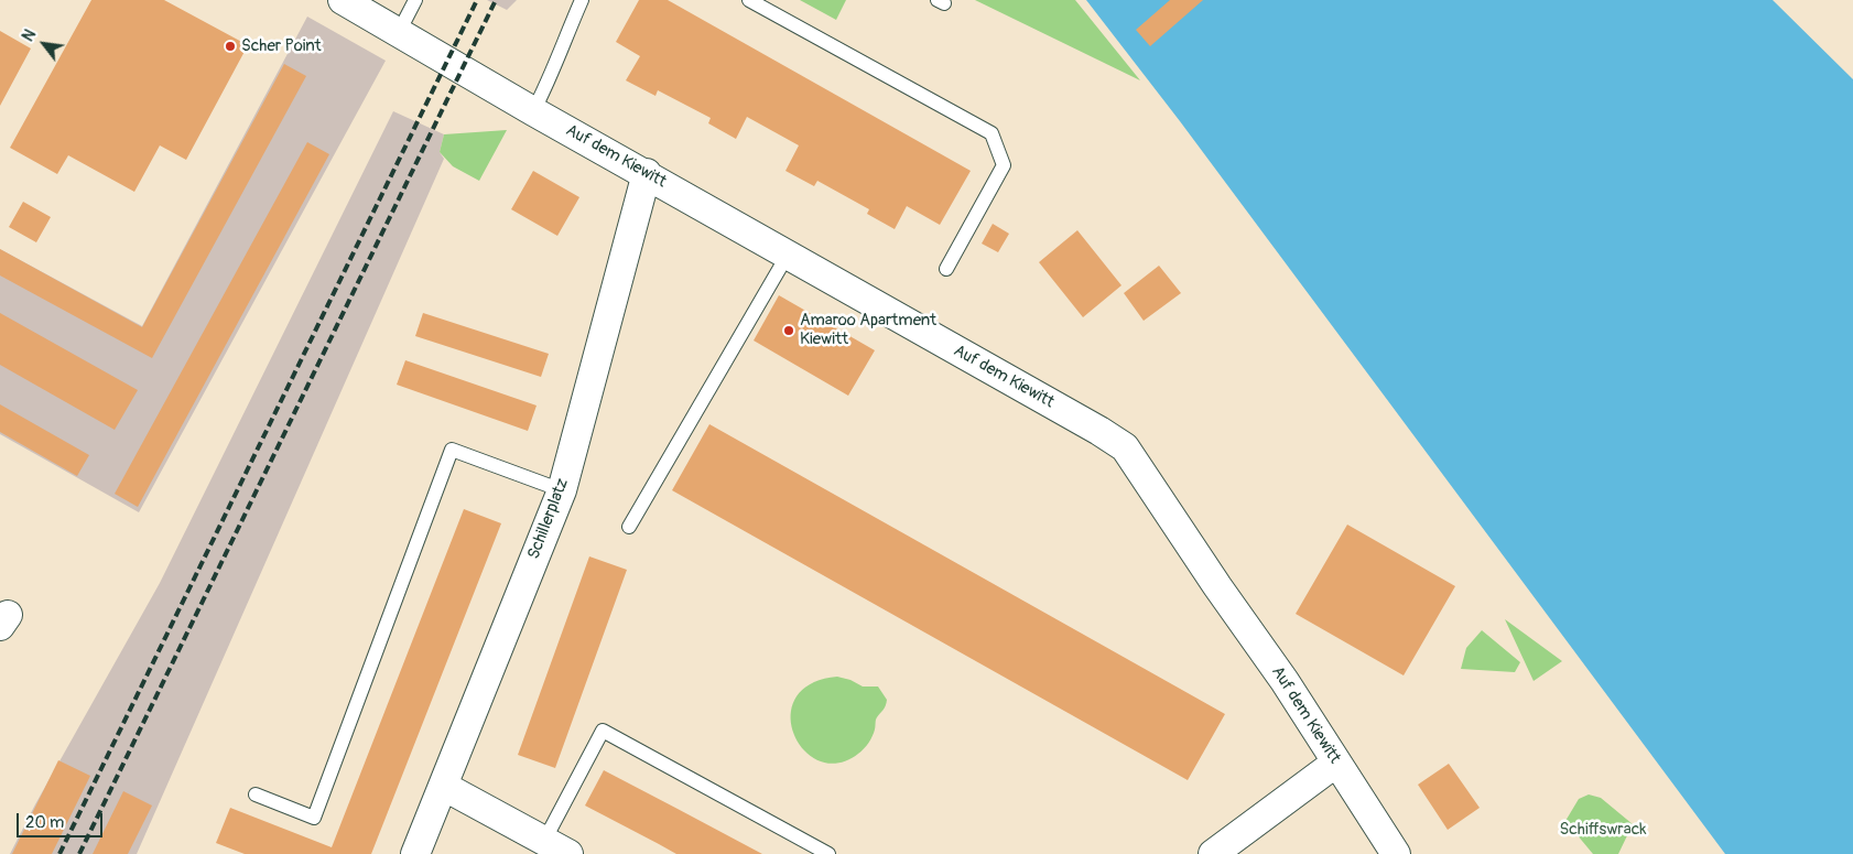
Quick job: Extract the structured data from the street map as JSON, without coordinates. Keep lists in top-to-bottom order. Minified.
{"streets":{"street":["Auf dem Kiewitt","Schillerplatz"]},"crossings":[["Auf dem Kiewitt","Schillerplatz"]],"parks":["Schiffswrack"],"places":["Scher Point","Amaroo Apartment Kiewitt"],"scale_bar":"20 m","north":"top left"}
